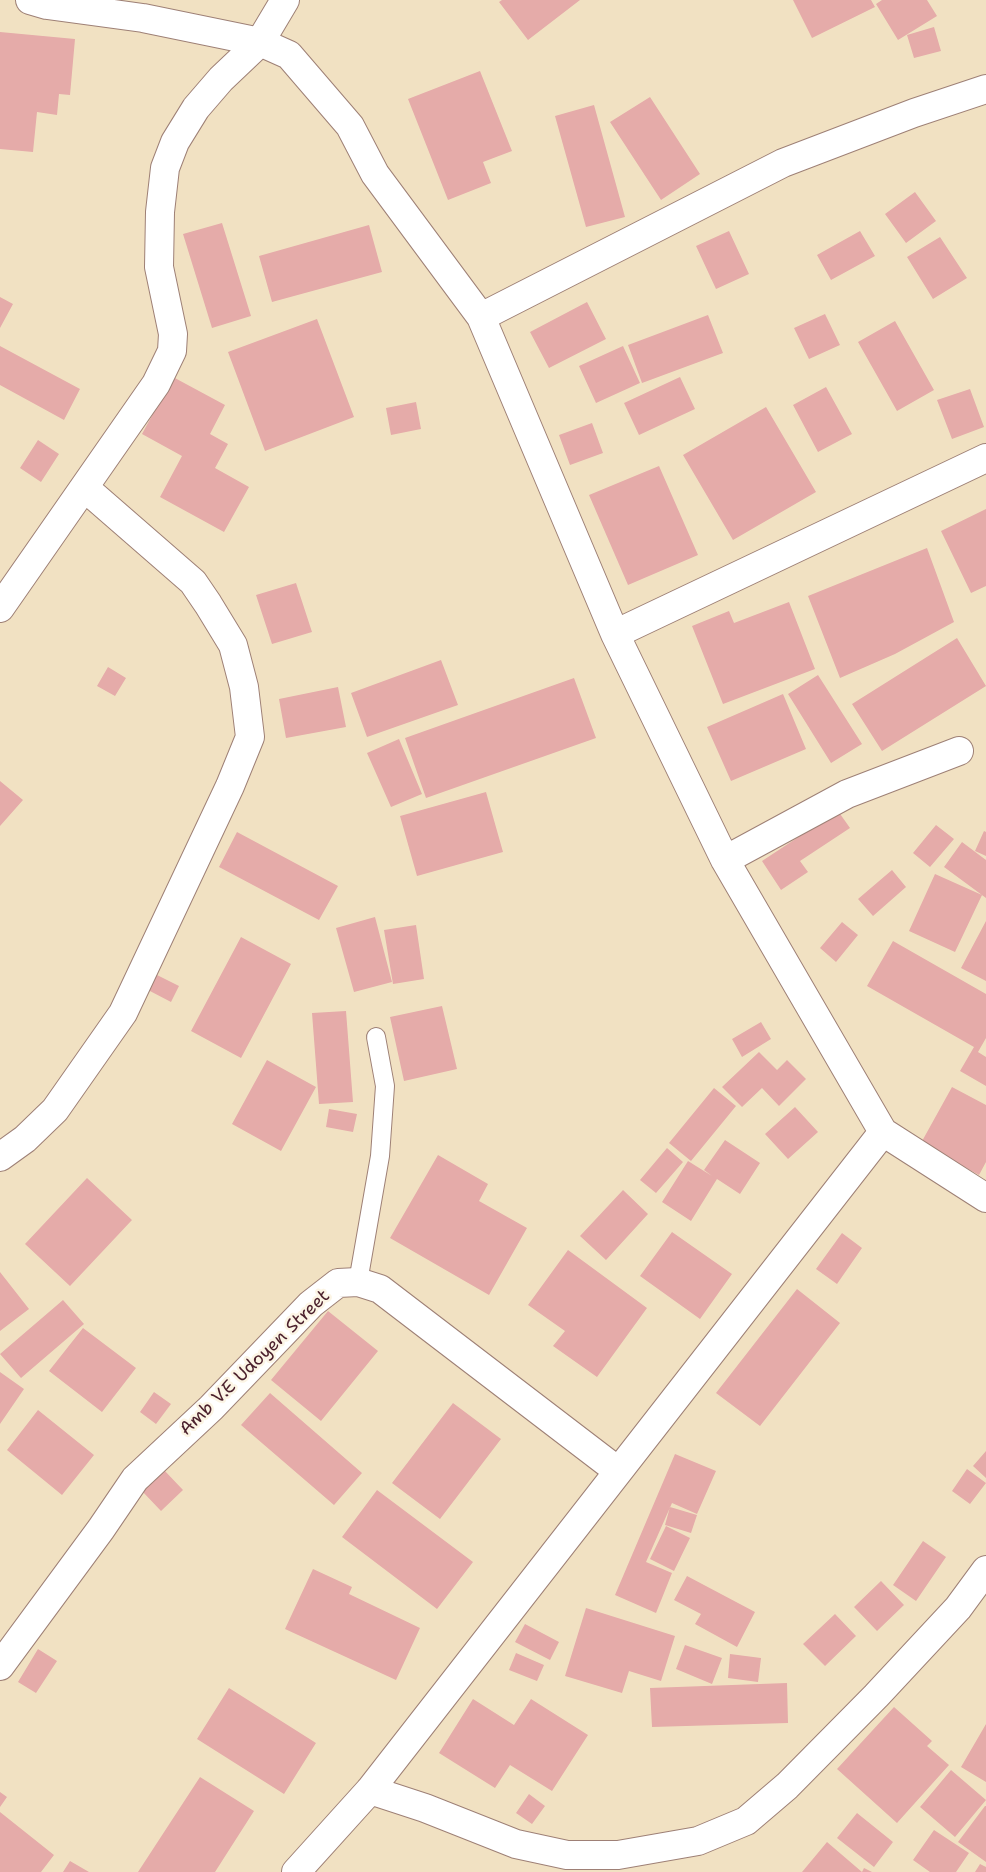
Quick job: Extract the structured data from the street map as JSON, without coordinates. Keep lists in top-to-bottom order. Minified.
{"streets":{"street":["Amb V.E Udoyen Street"]}}
